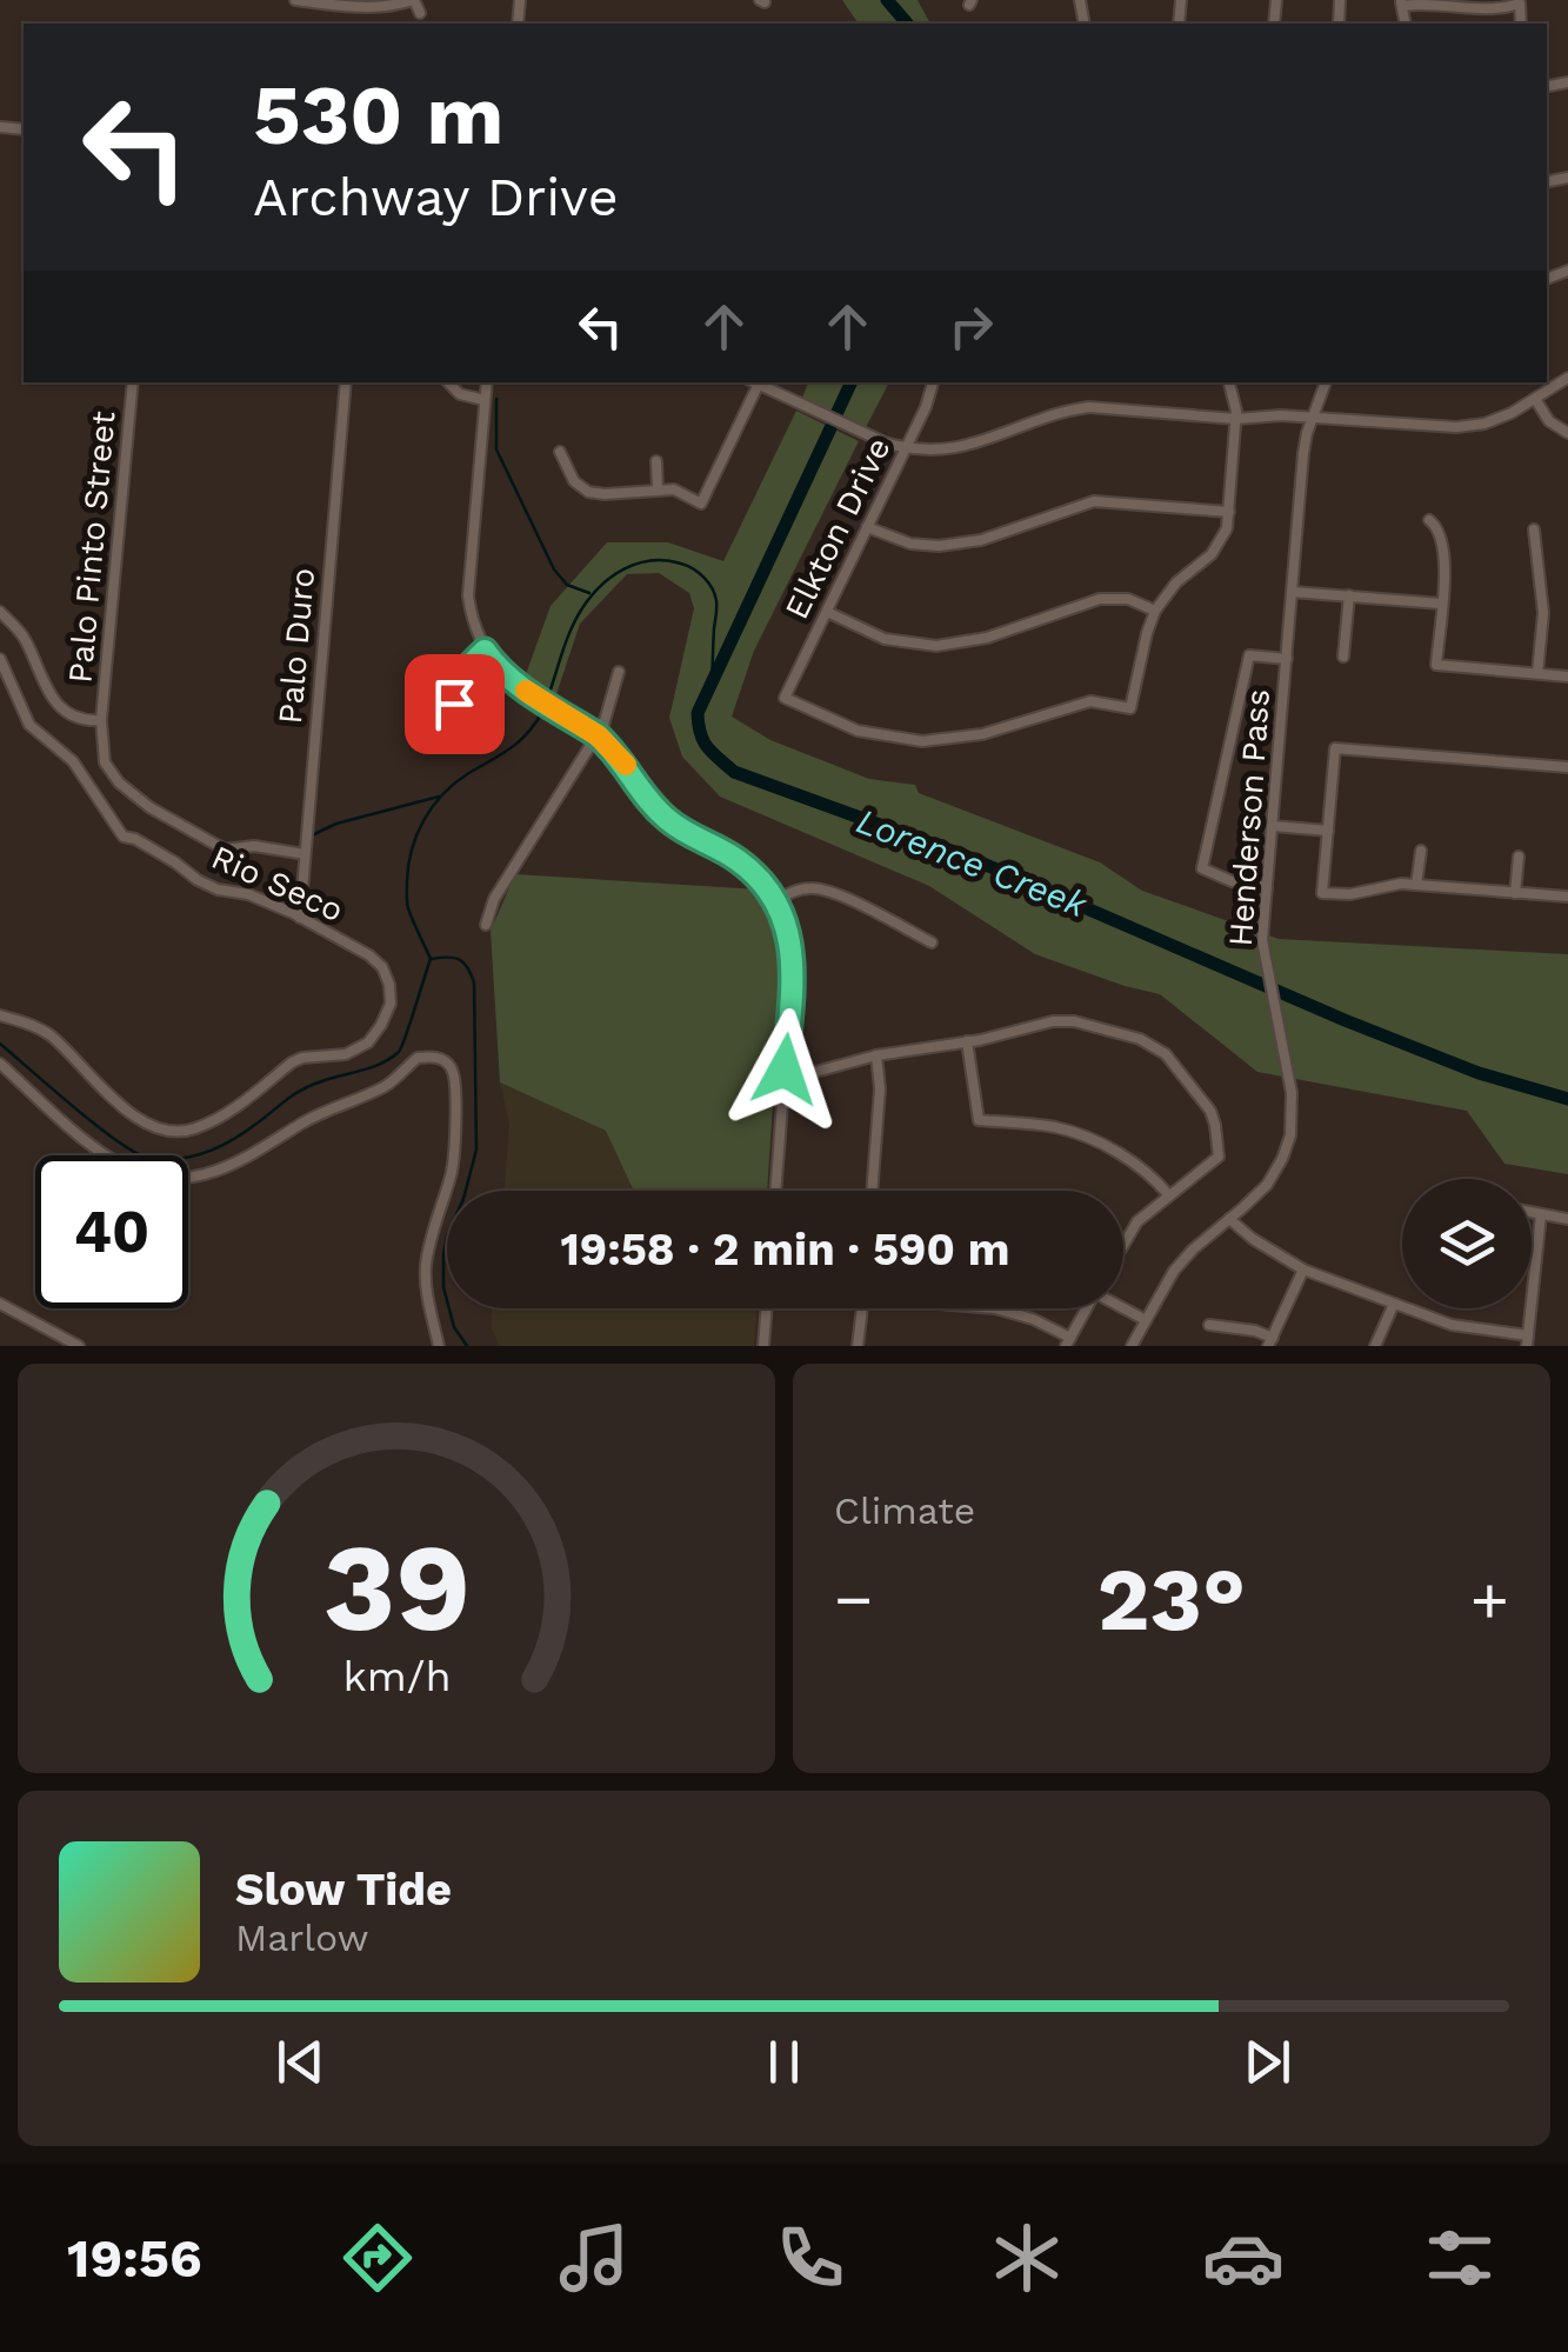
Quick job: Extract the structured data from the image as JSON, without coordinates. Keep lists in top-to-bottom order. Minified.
{"streets":{"street":["Elkton Drive","Palo Pinto Street","Palo Duro","Henderson Pass","Rio Seco"]},"crossings":[["Palo Duro","Rio Seco"]],"water":["Lorence Creek"],"page":{"turn":["530 m","Archway Drive"],"limit":"40","trip":"19:58 · 2 min · 590 m","tile":"Climate","heat":["−","23°","+"],"song":["Slow Tide","Marlow"],"tabs":"19:56","gauge":["39","km/h"]}}
